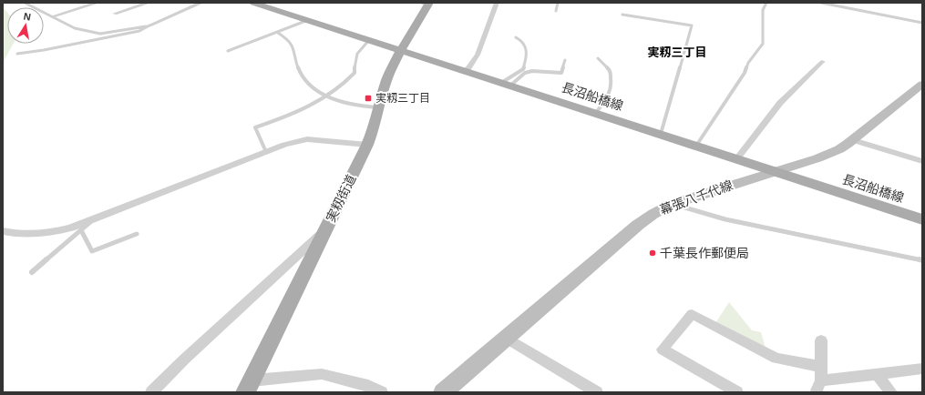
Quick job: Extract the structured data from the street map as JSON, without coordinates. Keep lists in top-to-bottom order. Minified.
{"streets":{"main road":["長沼船橋線","幕張八千代線","実籾街道"]},"crossings":[["長沼船橋線","幕張八千代線"],["長沼船橋線","実籾街道"]],"districts":["実籾三丁目"],"places":{"transit":["実籾三丁目"],"other":["千葉長作郵便局"]},"north":"top"}
